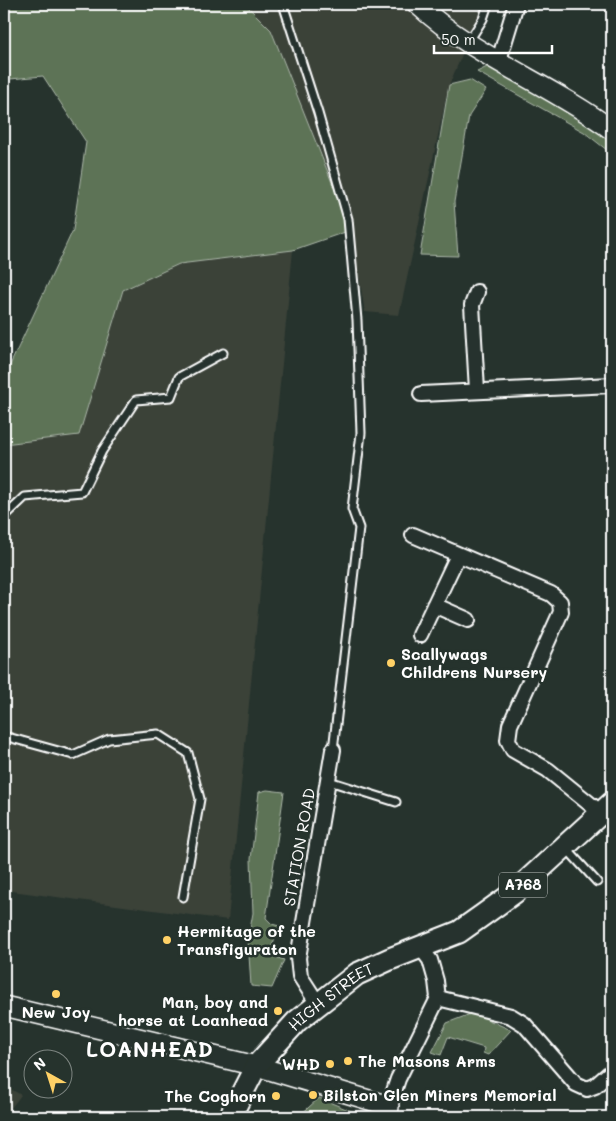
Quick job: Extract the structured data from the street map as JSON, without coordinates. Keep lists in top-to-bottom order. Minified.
{"streets":{"main road":["A768","HIGH STREET"],"street":["STATION ROAD"]},"crossings":[["STATION ROAD","HIGH STREET"],["A768","HIGH STREET"]],"districts":["LOANHEAD"],"places":["Scallywags Childrens Nursery","Hermitage of the Transfiguraton","New Joy","Man, boy and horse at Loanhead","The Masons Arms","WHD","Bilston Glen Miners Memorial","The Coghorn"],"scale_bar":"50 m","north":"top left"}
